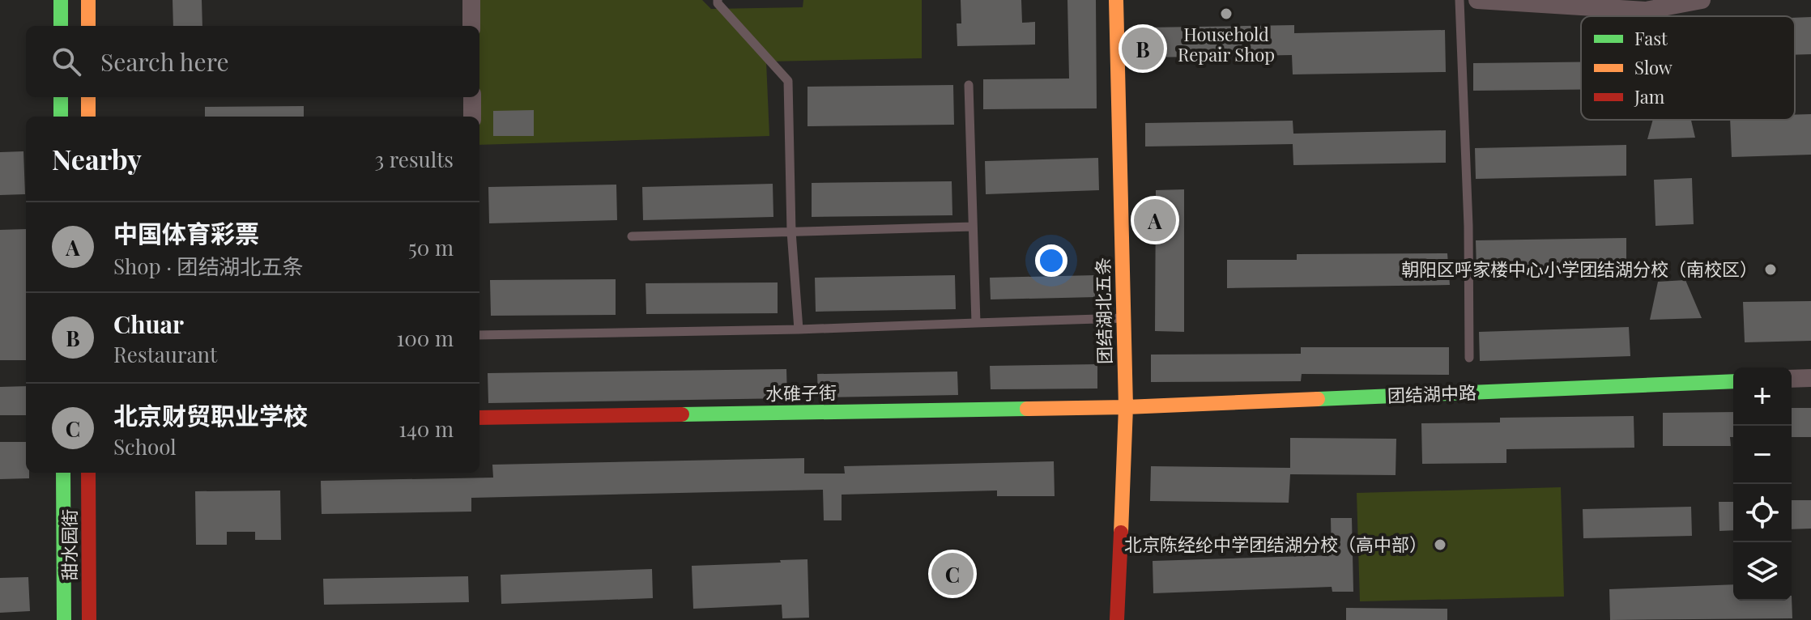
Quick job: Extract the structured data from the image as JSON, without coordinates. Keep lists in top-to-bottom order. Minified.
{"streets":{"street":["团结湖北五条","水碓子街","团结湖中路","甜水园街"]},"crossings":[["团结湖北五条","水碓子街"],["团结湖北五条","团结湖中路"],["水碓子街","团结湖中路"]],"places":["Household Repair Shop","朝阳区呼家楼中心小学团结湖分校（南校区）","北京陈经纶中学团结湖分校（高中部）"],"legend":["Fast","Slow","Jam"],"page":{"pins":["B","A","C"],"search":"Search here","heading":["Nearby","3 results"],"list":[{"mark":"A","name":"中国体育彩票","note":"Shop · 团结湖北五条","value":"50 m"},{"mark":"B","name":"Chuar","note":"Restaurant","value":"100 m"},{"mark":"C","name":"北京财贸职业学校","note":"School","value":"140 m"}],"map_buttons":["+","−"]}}
